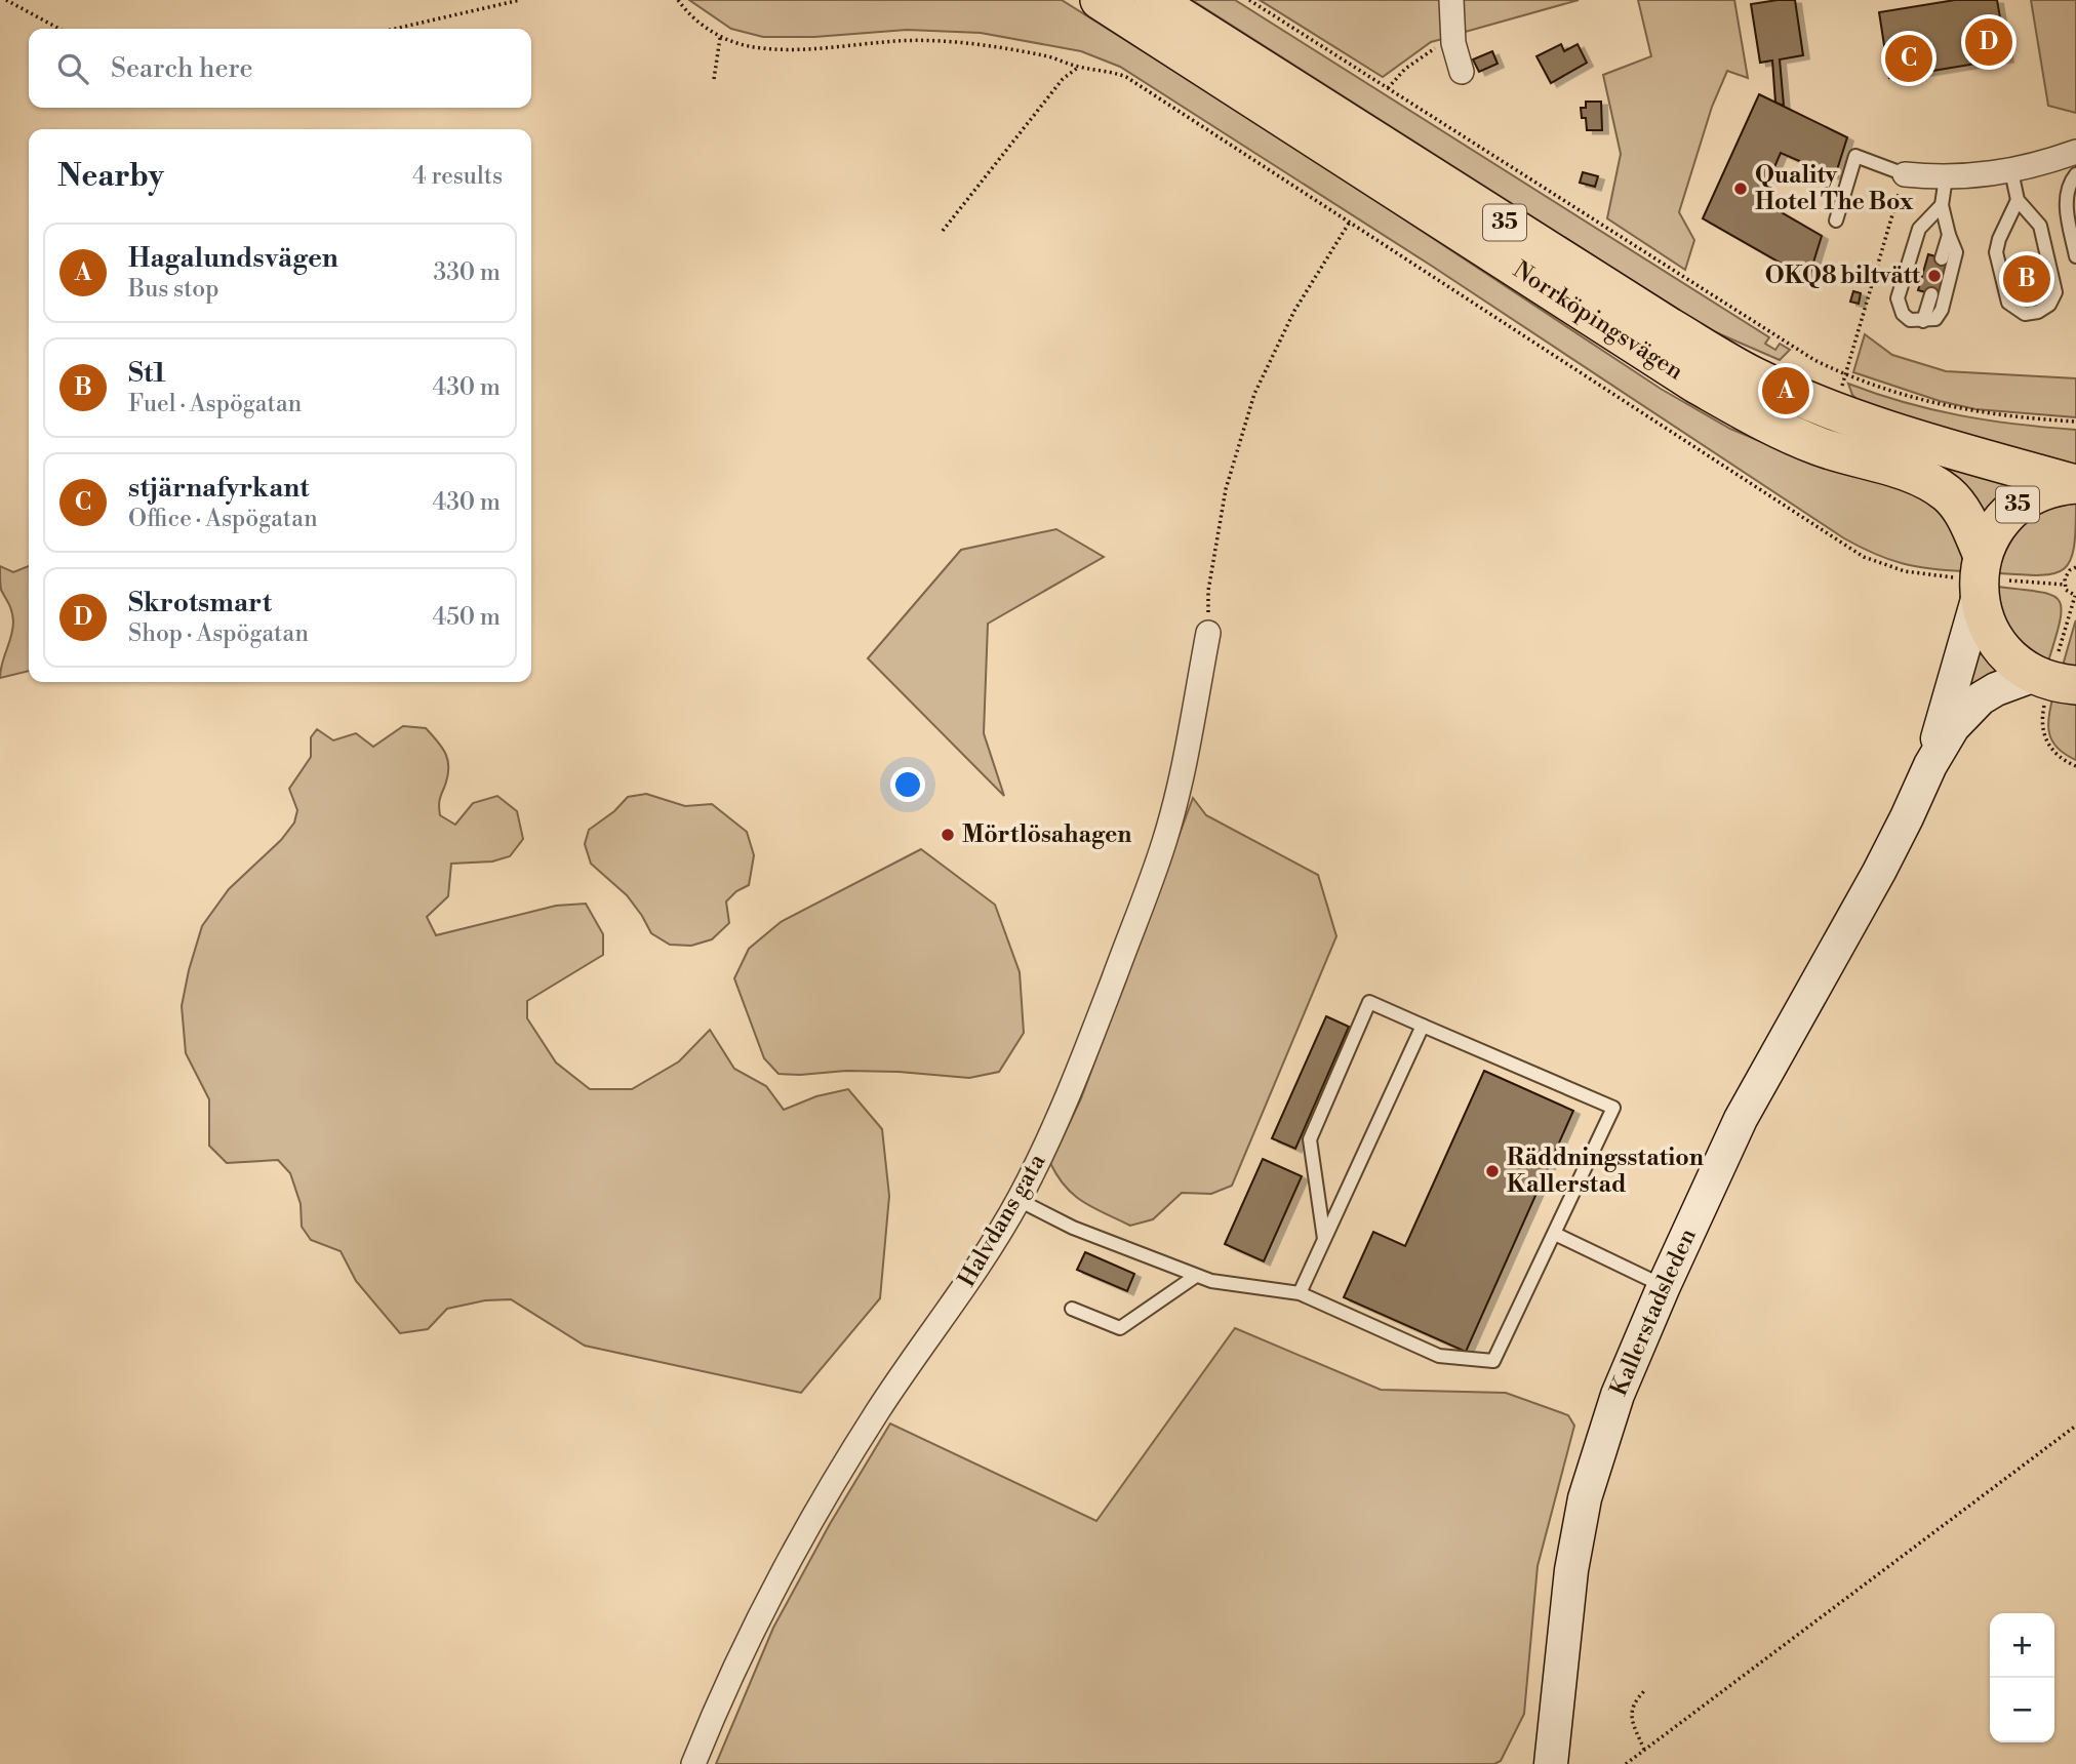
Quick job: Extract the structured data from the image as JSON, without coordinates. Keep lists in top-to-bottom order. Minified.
{"streets":{"main road":["35","Norrköpingsvägen","Kallerstadsleden"],"street":["Halvdans gata"]},"crossings":[["35","Norrköpingsvägen"],["35","Kallerstadsleden"],["Norrköpingsvägen","Kallerstadsleden"]],"places":["Quality Hotel The Box","OKQ8 biltvätt","Mörtlösahagen","Räddningsstation Kallerstad"],"page":{"pins":["D","C","B","A"],"search":"Search here","heading":["Nearby","4 results"],"list":[{"mark":"A","name":"Hagalundsvägen","note":"Bus stop","value":"330 m"},{"mark":"B","name":"St1","note":"Fuel · Aspögatan","value":"430 m"},{"mark":"C","name":"stjärnafyrkant","note":"Office · Aspögatan","value":"430 m"},{"mark":"D","name":"Skrotsmart","note":"Shop · Aspögatan","value":"450 m"}],"map_buttons":["+","−"]}}
